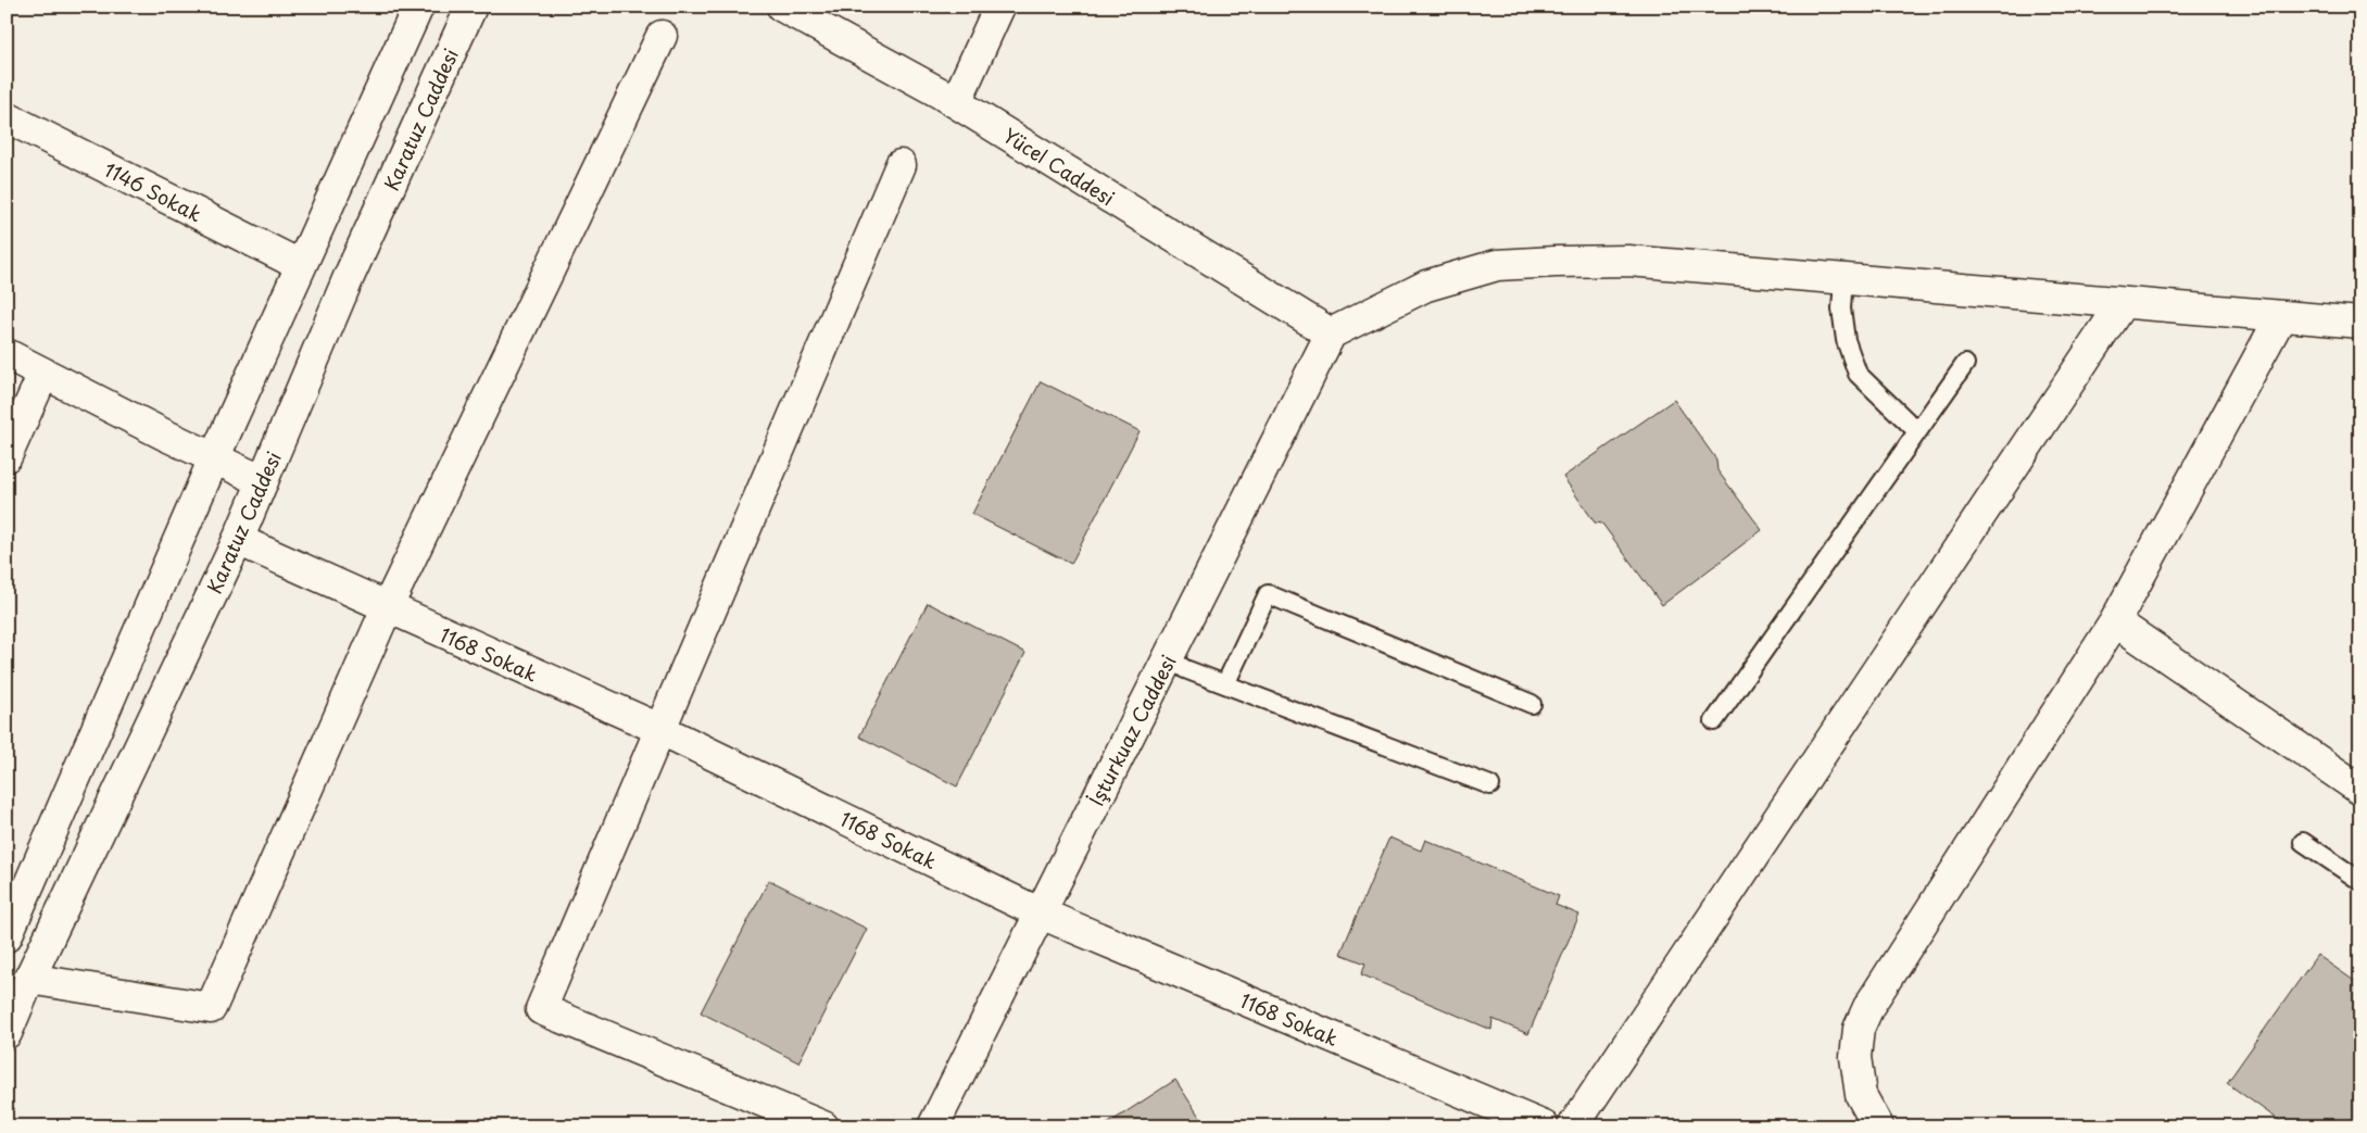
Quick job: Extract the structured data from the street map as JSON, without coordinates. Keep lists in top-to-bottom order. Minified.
{"streets":{"street":["Karatuz Caddesi","Yücel Caddesi","1146 Sokak","1168 Sokak","İşturkuaz Caddesi"]},"crossings":[["Karatuz Caddesi","1168 Sokak"],["Yücel Caddesi","İşturkuaz Caddesi"],["1168 Sokak","İşturkuaz Caddesi"]]}
